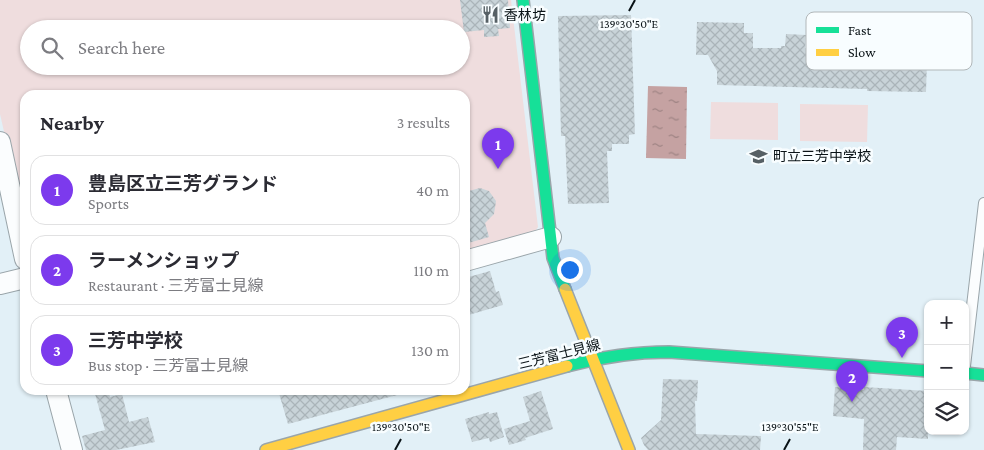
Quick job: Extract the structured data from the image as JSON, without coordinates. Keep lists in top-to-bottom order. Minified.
{"streets":{"main road":["三芳富士見線"]},"places":{"restaurant":["香林坊"],"school or university":["町立三芳中学校"]},"legend":["Fast","Slow"],"page":{"search":"Search here","heading":["Nearby","3 results"],"pins":["1","3","2"],"list":[{"mark":"1","name":"豊島区立三芳グランド","note":"Sports","value":"40 m"},{"mark":"2","name":"ラーメンショップ","note":"Restaurant · 三芳富士見線","value":"110 m"},{"mark":"3","name":"三芳中学校","note":"Bus stop · 三芳富士見線","value":"130 m"}],"map_buttons":["+","−"]},"coordinates":["139°30'50\"E","139°30'55\"E"]}
